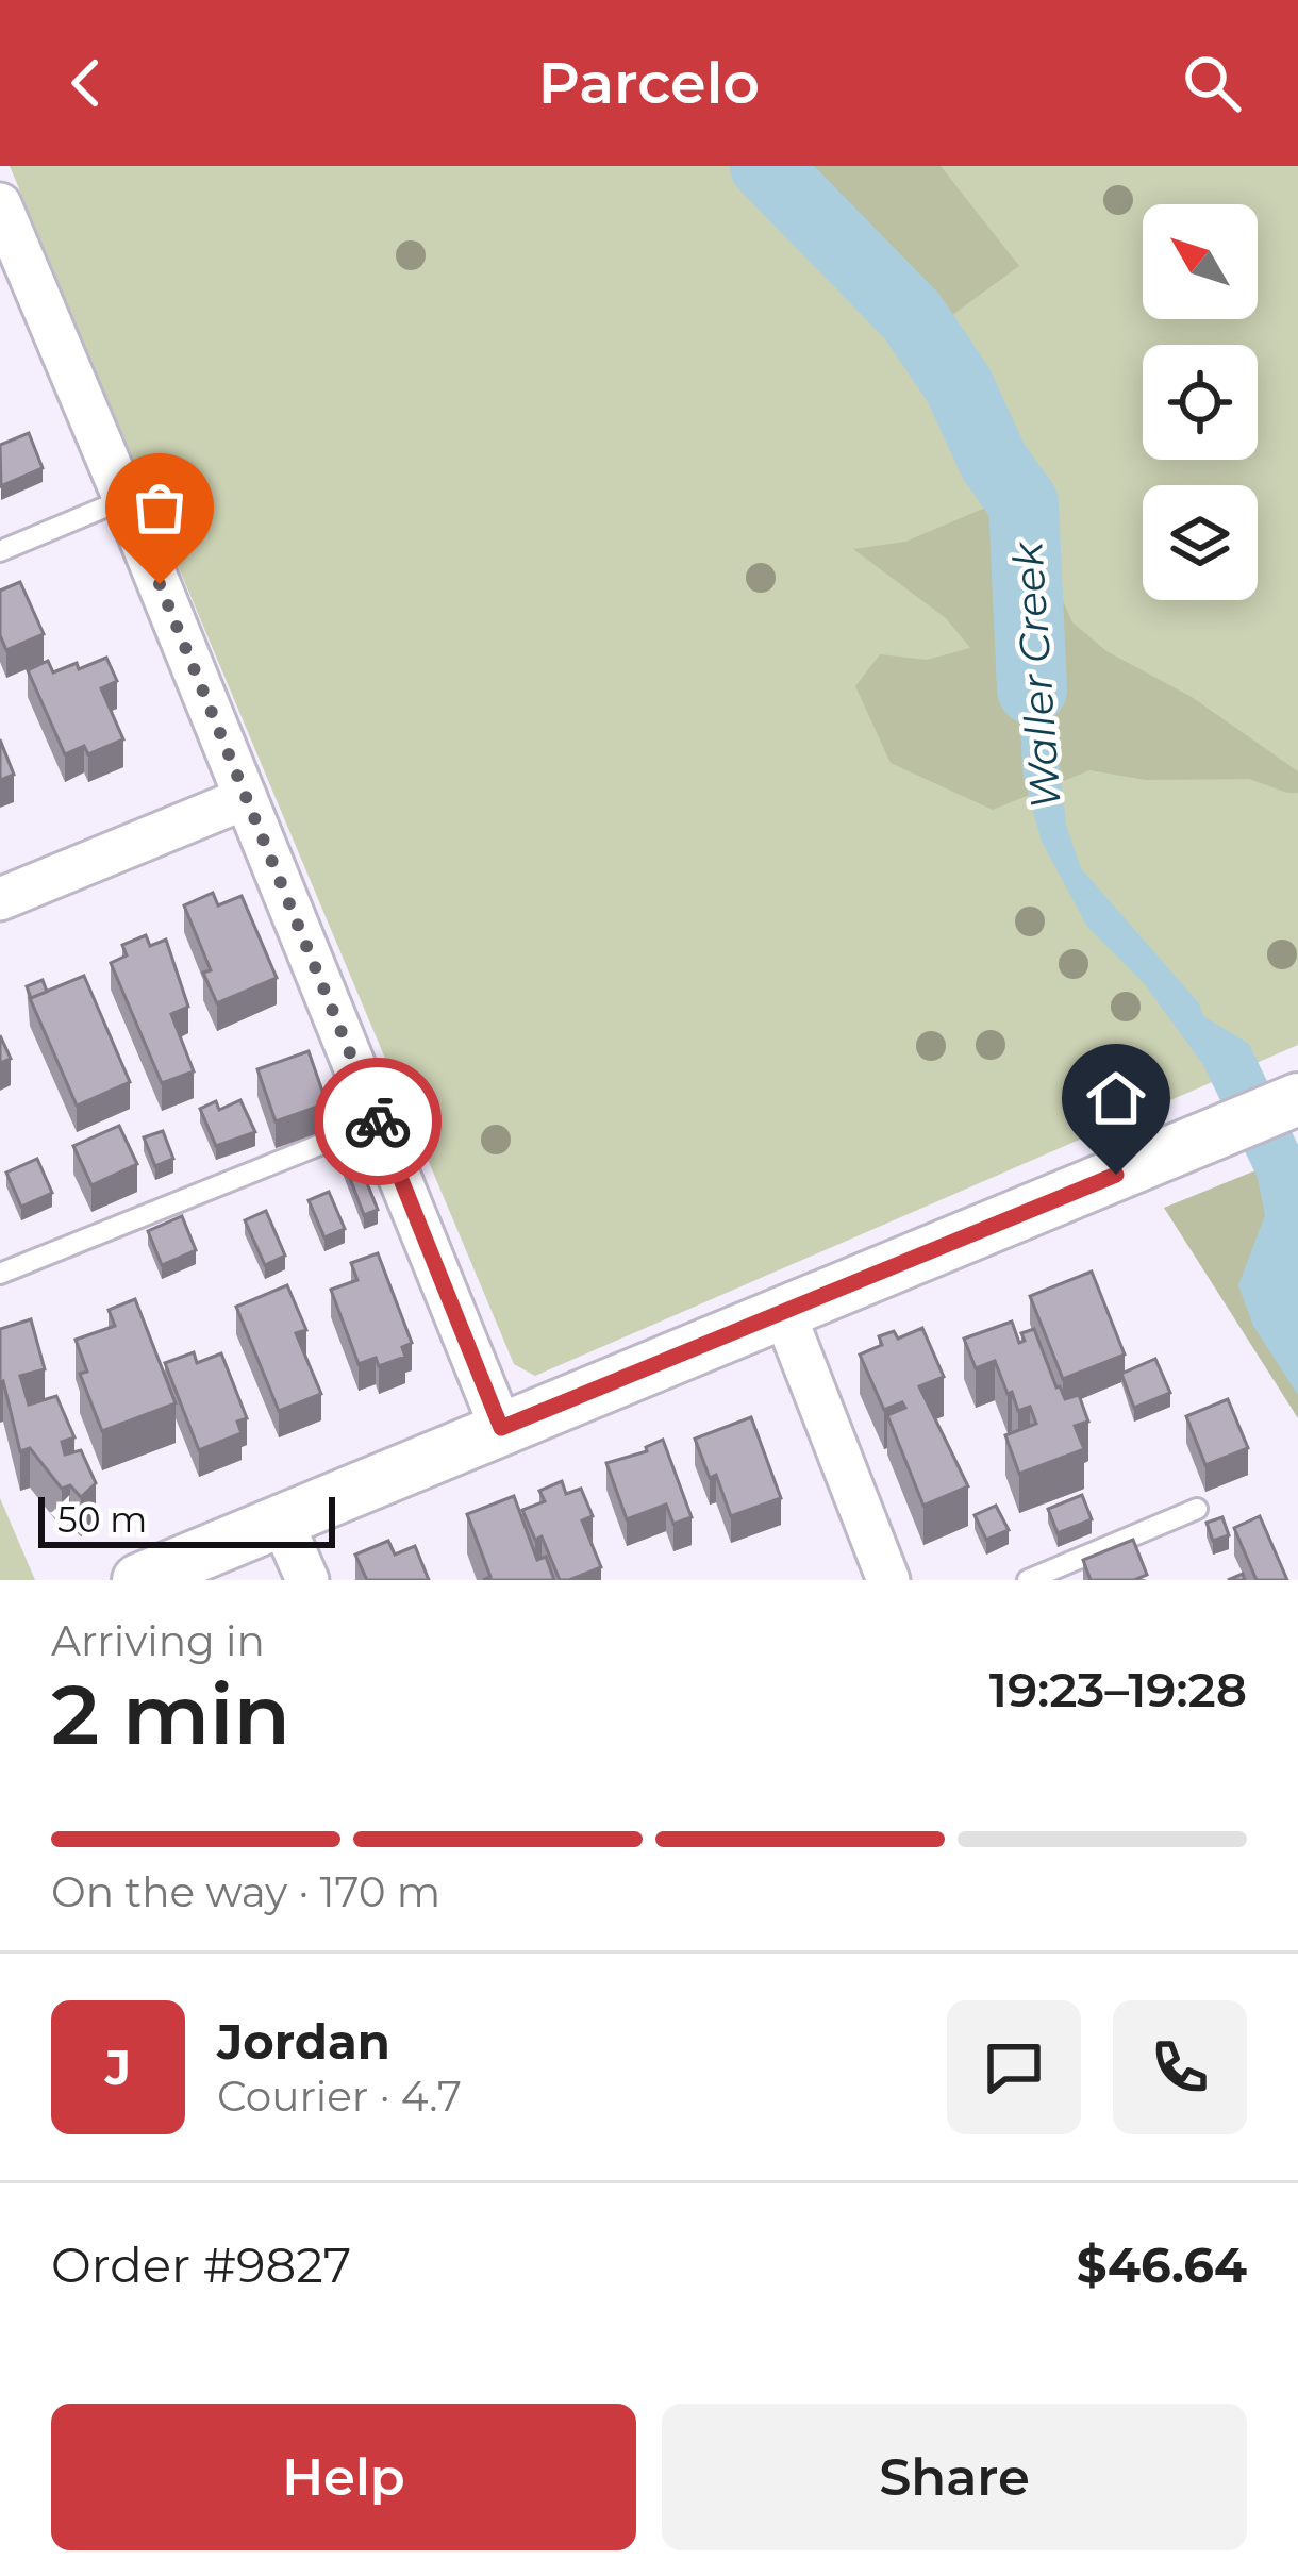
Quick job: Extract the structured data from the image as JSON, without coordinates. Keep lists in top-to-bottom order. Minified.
{"water":["Waller Creek"],"scale_bar":"50 m","north":"top left","page":{"header":"Parcelo","scale":"50 m","heading":["2 min","Arriving in","19:23–19:28"],"panel":["Jordan","Courier · 4.7","Order #9827","$46.64"],"bar":"On the way · 170 m","round":"J","buttons":["Help","Share"]}}
